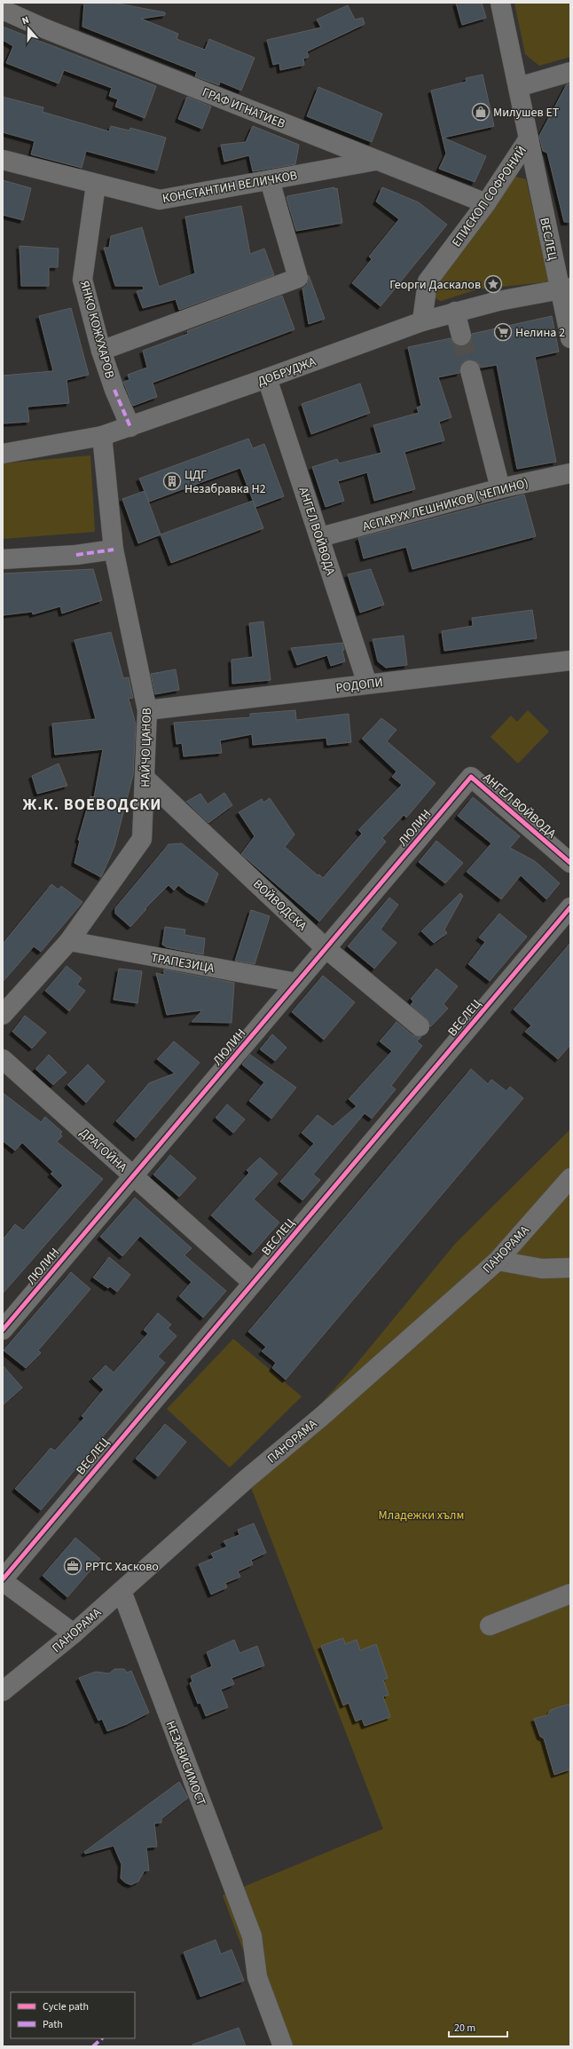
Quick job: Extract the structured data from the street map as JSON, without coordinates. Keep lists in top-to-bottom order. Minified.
{"streets":{"street":["ГРАФ ИГНАТИЕВ","КОНСТАНТИН ВЕЛИЧКОВ","ЕПИСКОП СОФРОНИЙ","ВЕСЛЕЦ","ЯНКО КОЖУХАРОВ","ДОБРУДЖА","АСПАРУХ ЛЕШНИКОВ (ЧЕПИНО)","АНГЕЛ ВОЙВОДА","РОДОПИ","НАЙЧО ЦАНОВ","ЛЮЛИН","ВОЙВОДСКА","ТРАПЕЗИЦА","ДРАГОЙНА","ПАНОРАМА","НЕЗАВИСИМОСТ"]},"crossings":[["ГРАФ ИГНАТИЕВ","КОНСТАНТИН ВЕЛИЧКОВ"],["ГРАФ ИГНАТИЕВ","ЕПИСКОП СОФРОНИЙ"],["КОНСТАНТИН ВЕЛИЧКОВ","ЯНКО КОЖУХАРОВ"],["ЕПИСКОП СОФРОНИЙ","ВЕСЛЕЦ"],["ЕПИСКОП СОФРОНИЙ","ДОБРУДЖА"],["ВЕСЛЕЦ","ДОБРУДЖА"],["ВЕСЛЕЦ","ДРАГОЙНА"],["ЯНКО КОЖУХАРОВ","ДОБРУДЖА"],["ДОБРУДЖА","АНГЕЛ ВОЙВОДА"],["ДОБРУДЖА","НАЙЧО ЦАНОВ"],["АСПАРУХ ЛЕШНИКОВ (ЧЕПИНО)","АНГЕЛ ВОЙВОДА"],["АНГЕЛ ВОЙВОДА","РОДОПИ"],["АНГЕЛ ВОЙВОДА","ЛЮЛИН"],["РОДОПИ","НАЙЧО ЦАНОВ"],["НАЙЧО ЦАНОВ","ВОЙВОДСКА"],["НАЙЧО ЦАНОВ","ТРАПЕЗИЦА"],["ЛЮЛИН","ВОЙВОДСКА"],["ЛЮЛИН","ТРАПЕЗИЦА"],["ЛЮЛИН","ДРАГОЙНА"],["ПАНОРАМА","НЕЗАВИСИМОСТ"]],"districts":["Ж.К. ВОЕВОДСКИ"],"parks":["Младежки хълм"],"places":{"shop":["Милушев ЕТ"],"place":["Георги Даскалов"],"supermarket":["Нелина 2"],"building":["ЦДГ Незабравка Н2"],"office":["РРТС Хасково"]},"legend":["Cycle path","Path"],"scale_bar":"20 m","north":"top"}
